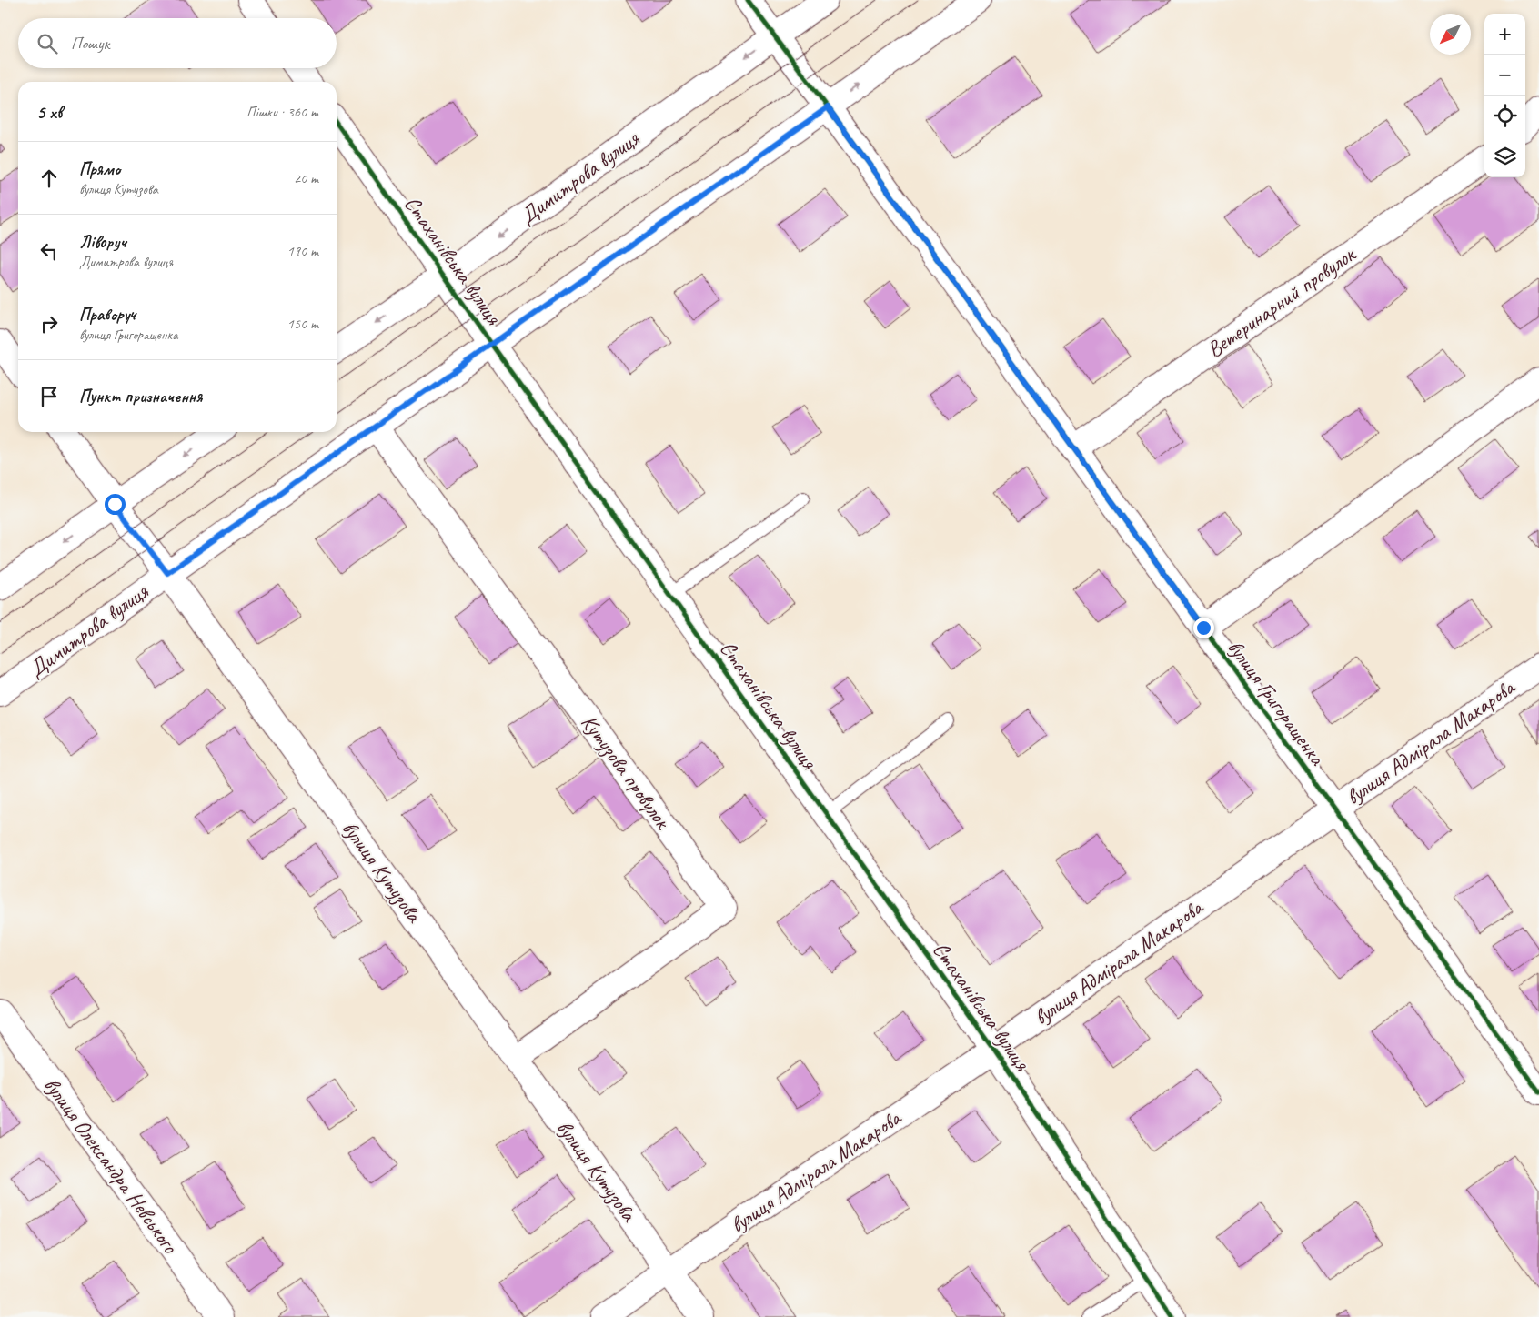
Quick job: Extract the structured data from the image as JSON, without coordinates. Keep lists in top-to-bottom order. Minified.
{"streets":{"street":["Димитрова вулиця","Стаханівська вулиця","Ветеринарний провулок","вулиця Григоращенка","вулиця Адмірала Макарова","Кутузова провулок","вулиця Кутузова","вулиця Олександра Невського"]},"crossings":[["Димитрова вулиця","Стаханівська вулиця"],["Димитрова вулиця","вулиця Григоращенка"],["Димитрова вулиця","Кутузова провулок"],["Димитрова вулиця","вулиця Кутузова"],["Стаханівська вулиця","вулиця Адмірала Макарова"],["Ветеринарний провулок","вулиця Григоращенка"],["вулиця Григоращенка","вулиця Адмірала Макарова"],["вулиця Адмірала Макарова","вулиця Кутузова"],["Кутузова провулок","вулиця Кутузова"]],"north":"bottom left","page":{"map_buttons":["+","−"],"search":"Пошук","heading":["5 хв","Пішки · 360 m"],"list":[["Прямо","вулиця Кутузова","20 m"],["Ліворуч","Димитрова вулиця","190 m"],["Праворуч","вулиця Григоращенка","150 m"],"Пункт призначення"]}}
